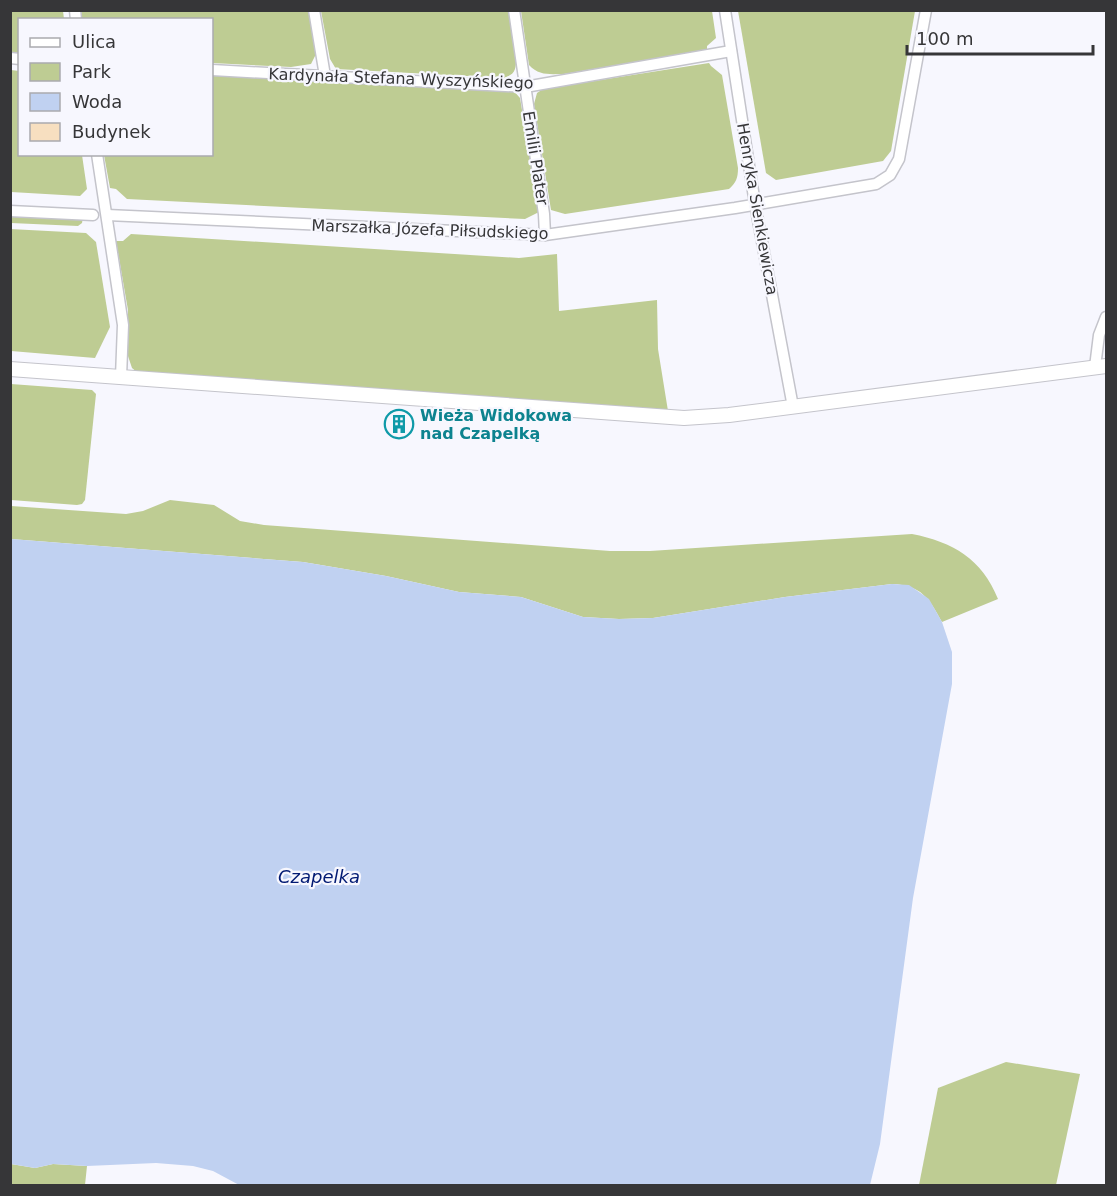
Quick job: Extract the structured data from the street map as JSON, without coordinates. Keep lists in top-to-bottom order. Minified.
{"streets":{"street":["Kardynała Stefana Wyszyńskiego","Emilii Plater","Henryka Sienkiewicza","Marszałka Józefa Piłsudskiego"]},"crossings":[["Kardynała Stefana Wyszyńskiego","Emilii Plater"],["Kardynała Stefana Wyszyńskiego","Henryka Sienkiewicza"],["Emilii Plater","Marszałka Józefa Piłsudskiego"],["Henryka Sienkiewicza","Marszałka Józefa Piłsudskiego"]],"water":["Czapelka"],"places":{"building":["Wieża Widokowa nad Czapelką"]},"legend":["Ulica","Park","Woda","Budynek"],"scale_bar":"100 m"}
